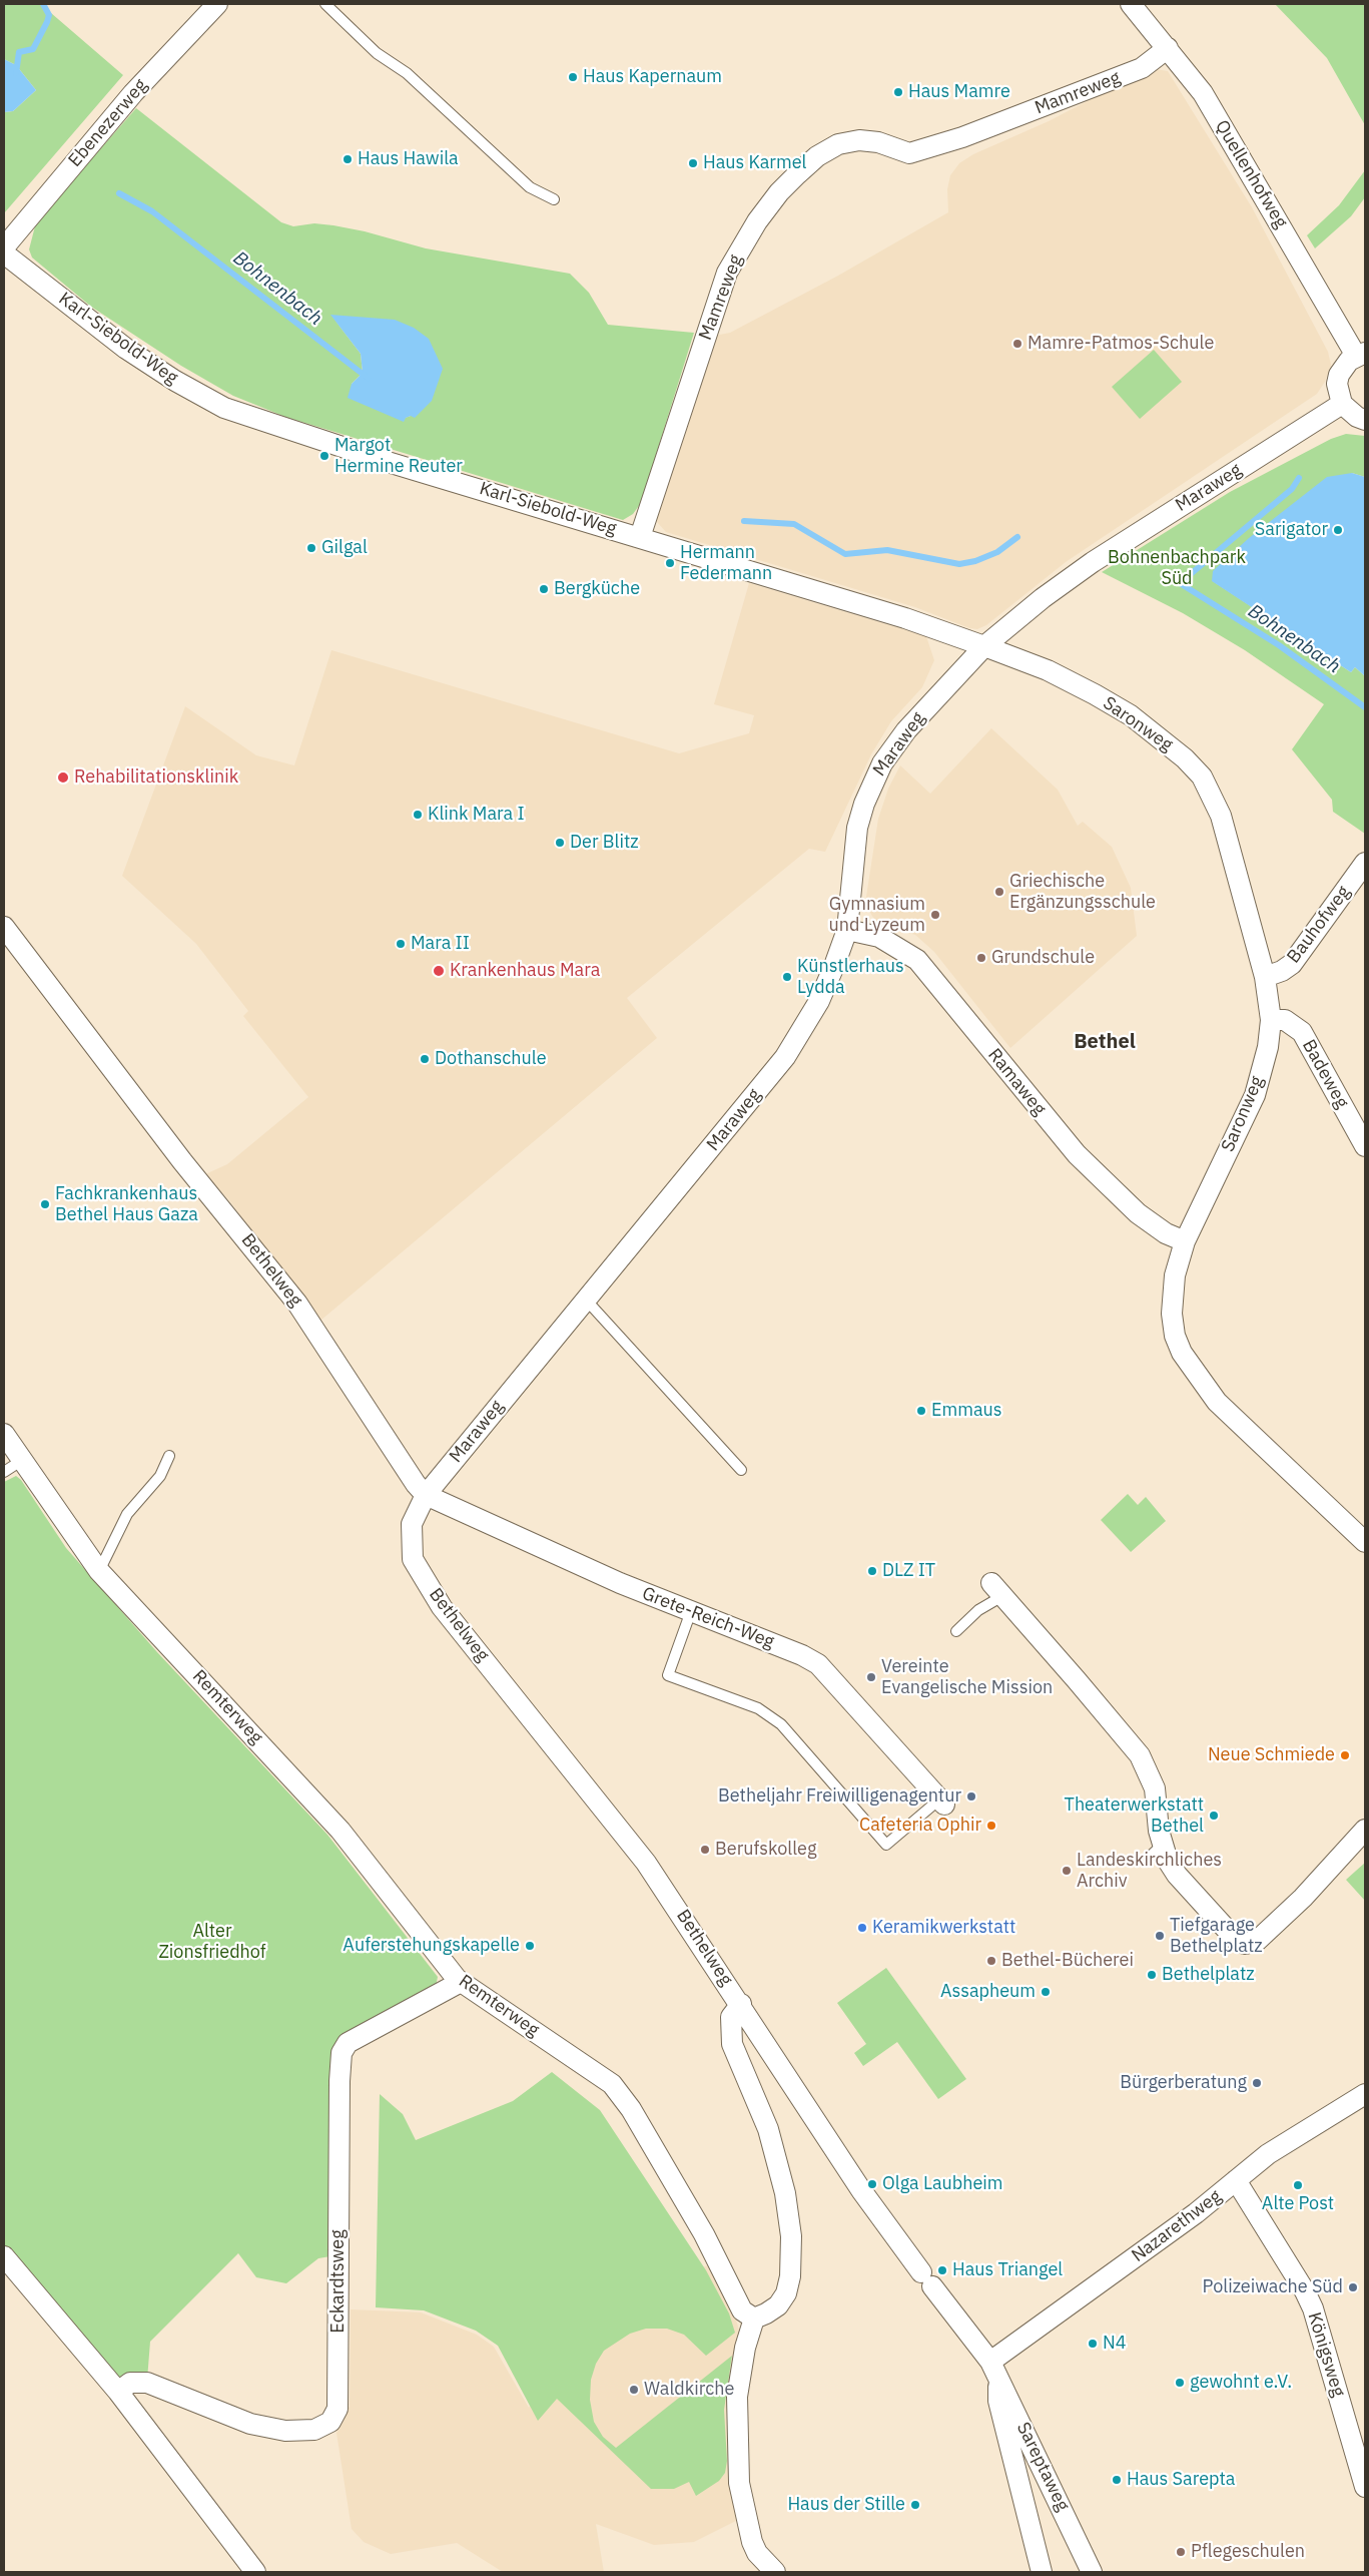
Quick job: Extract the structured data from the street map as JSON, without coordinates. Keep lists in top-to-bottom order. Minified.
{"streets":{"street":["Mamreweg","Ebenezerweg","Quellenhofweg","Karl-Siebold-Weg","Maraweg","Saronweg","Bauhofweg","Badeweg","Ramaweg","Bethelweg","Grete-Reich-Weg","Remterweg","Nazarethweg","Eckardtsweg","Königsweg","Sareptaweg"]},"crossings":[["Mamreweg","Quellenhofweg"],["Mamreweg","Karl-Siebold-Weg"],["Karl-Siebold-Weg","Maraweg"],["Karl-Siebold-Weg","Saronweg"],["Maraweg","Saronweg"],["Maraweg","Ramaweg"],["Maraweg","Bethelweg"],["Maraweg","Grete-Reich-Weg"],["Saronweg","Bauhofweg"],["Saronweg","Badeweg"],["Saronweg","Ramaweg"],["Bethelweg","Grete-Reich-Weg"],["Bethelweg","Nazarethweg"],["Bethelweg","Sareptaweg"],["Remterweg","Eckardtsweg"],["Nazarethweg","Königsweg"],["Nazarethweg","Sareptaweg"]],"districts":["Bethel"],"water":["Bohnenbach"],"parks":["Bohnenbachpark Süd","Alter Zionsfriedhof"],"places":["Haus Kapernaum","Haus Mamre","Haus Hawila","Haus Karmel","Mamre-Patmos-Schule","Margot Hermine Reuter","Sarigator","Gilgal","Hermann Federmann","Bergküche","Rehabilitationsklinik","Klink Mara I","Der Blitz","Griechische Ergänzungsschule","Gymnasium und Lyzeum","Mara II","Grundschule","Krankenhaus Mara","Künstlerhaus Lydda","Dothanschule","Fachkrankenhaus Bethel Haus Gaza","Emmaus","DLZ IT","Vereinte Evangelische Mission","Neue Schmiede","Betheljahr Freiwilligenagentur","Theaterwerkstatt Bethel","Cafeteria Ophir","Berufskolleg","Landeskirchliches Archiv","Keramikwerkstatt","Tiefgarage Bethelplatz","Auferstehungskapelle","Bethel-Bücherei","Bethelplatz","Assapheum","Bürgerberatung","Olga Laubheim","Alte Post","Haus Triangel","Polizeiwache Süd","N4","gewohnt e.V.","Waldkirche","Haus Sarepta","Haus der Stille","Pflegeschulen"]}
